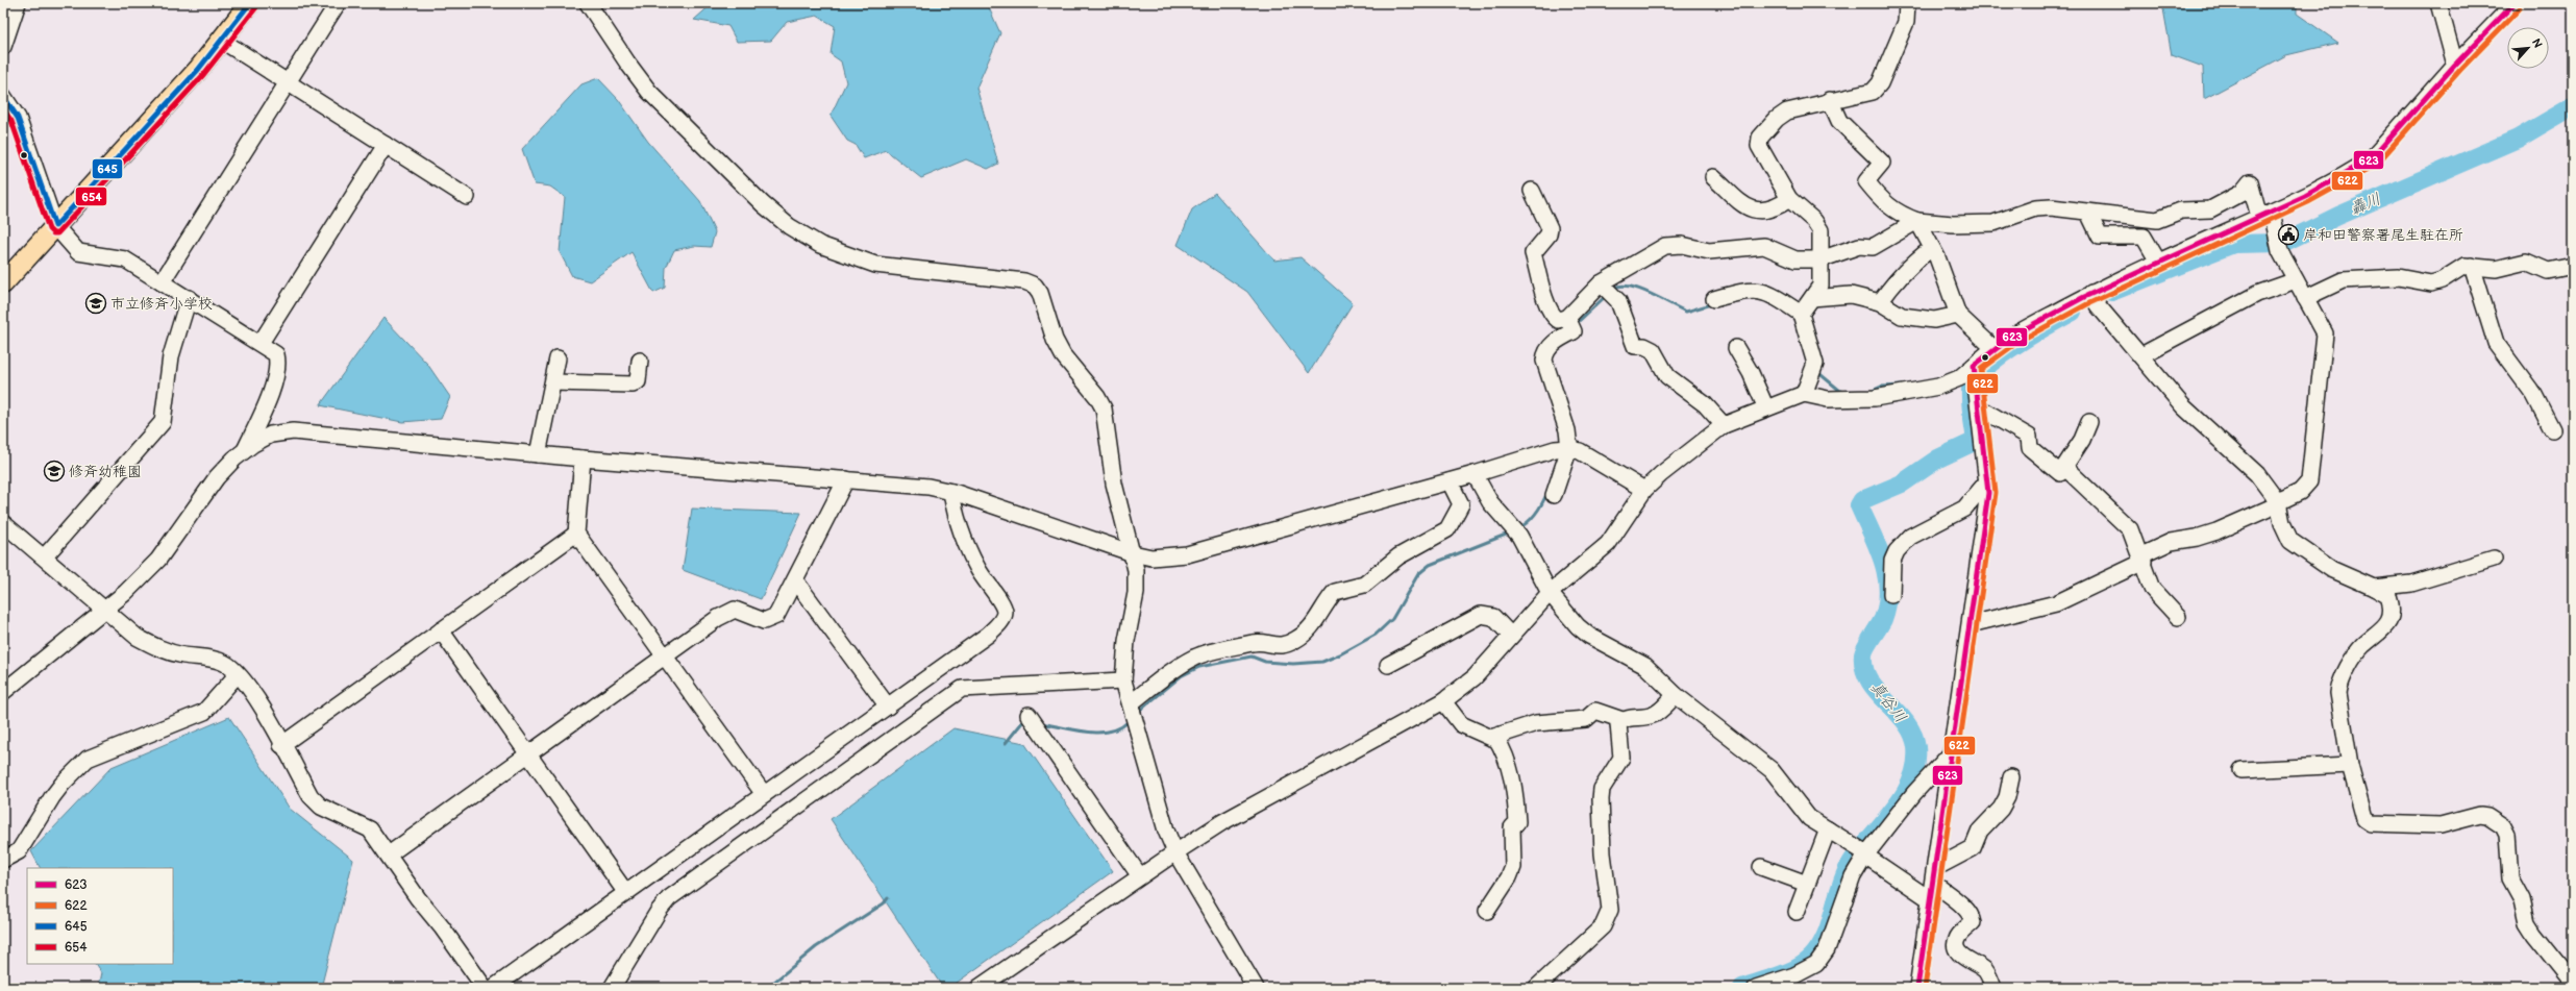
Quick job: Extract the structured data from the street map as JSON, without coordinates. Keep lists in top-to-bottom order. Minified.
{"water":["轟川","真谷川"],"places":{"public building":["岸和田警察署尾生駐在所"],"school or university":["市立修斉小学校","修斉幼稚園"]},"lines":["transit line 623","transit line 645","transit line 654","transit line 622"],"legend":["623","622","645","654"],"north":"top right"}
